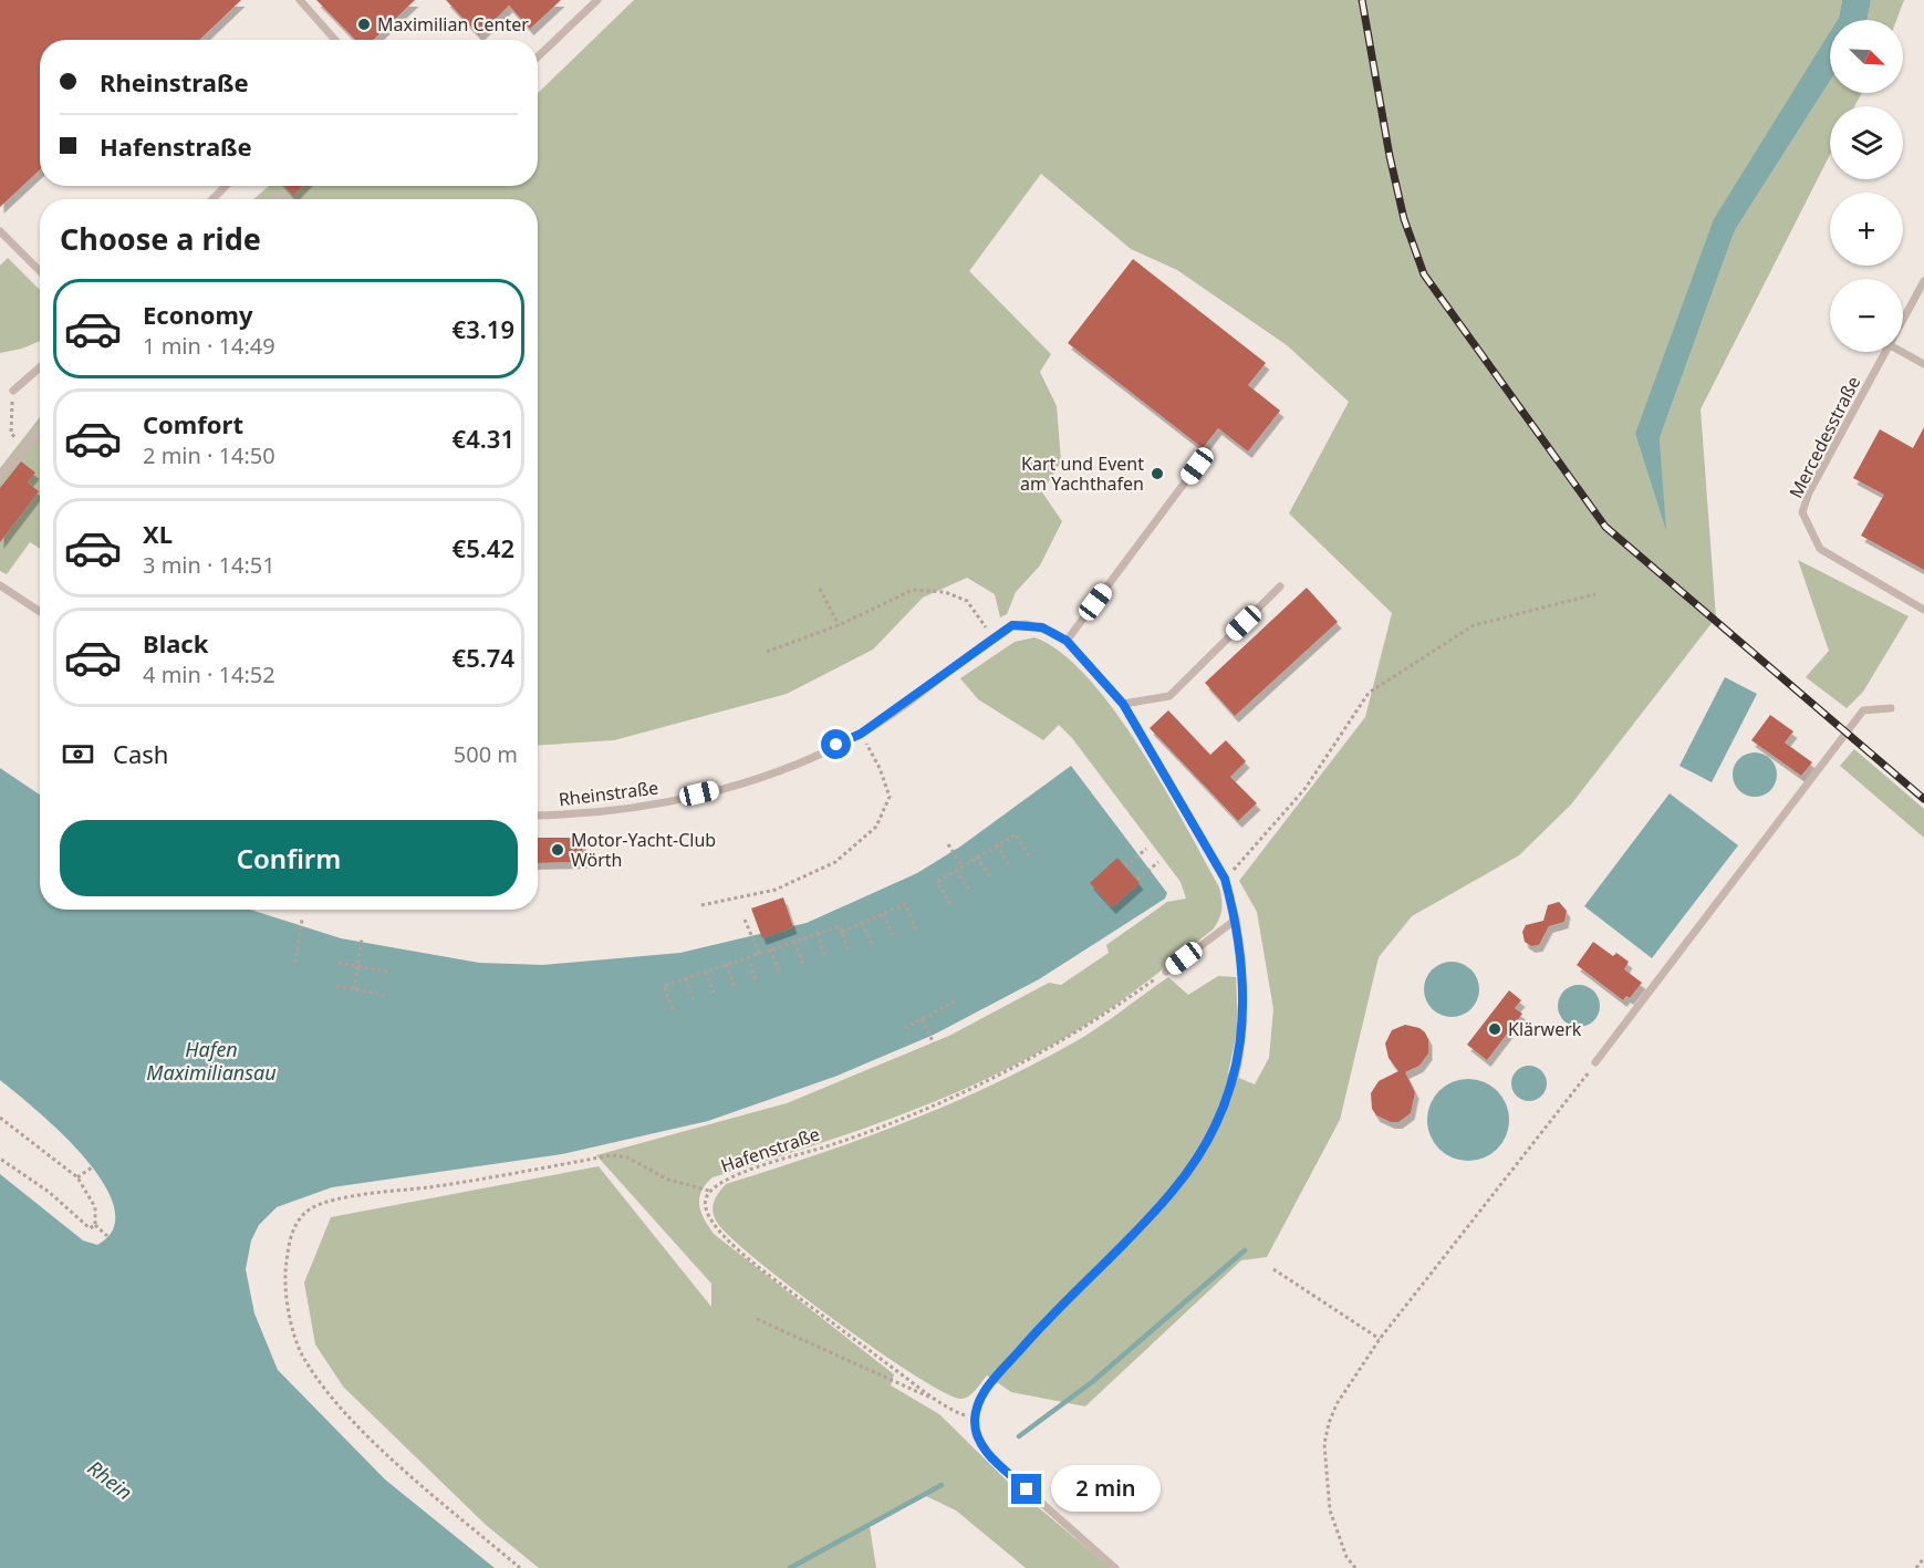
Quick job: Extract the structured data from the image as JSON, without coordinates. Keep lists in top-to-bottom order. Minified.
{"streets":{"lane":["Mercedesstraße","Rheinstraße"],"path":["Hafenstraße"]},"crossings":[["Rheinstraße","Hafenstraße"]],"water":["Hafen Maximiliansau","Rhein"],"places":["Maximilian Center","Kart und Event am Yachthafen","Motor-Yacht-Club Wörth","Klärwerk"],"north":"bottom right","page":{"map_buttons":["+","−"],"banner":["Rheinstraße","Hafenstraße"],"heading":"Choose a ride","list":[{"name":"Economy","note":"1 min · 14:49","value":"€3.19"},{"name":"Comfort","note":"2 min · 14:50","value":"€4.31"},{"name":"XL","note":"3 min · 14:51","value":"€5.42"},{"name":"Black","note":"4 min · 14:52","value":"€5.74"}],"pay":["Cash","500 m"],"buttons":"Confirm","bubble":"2 min"}}
